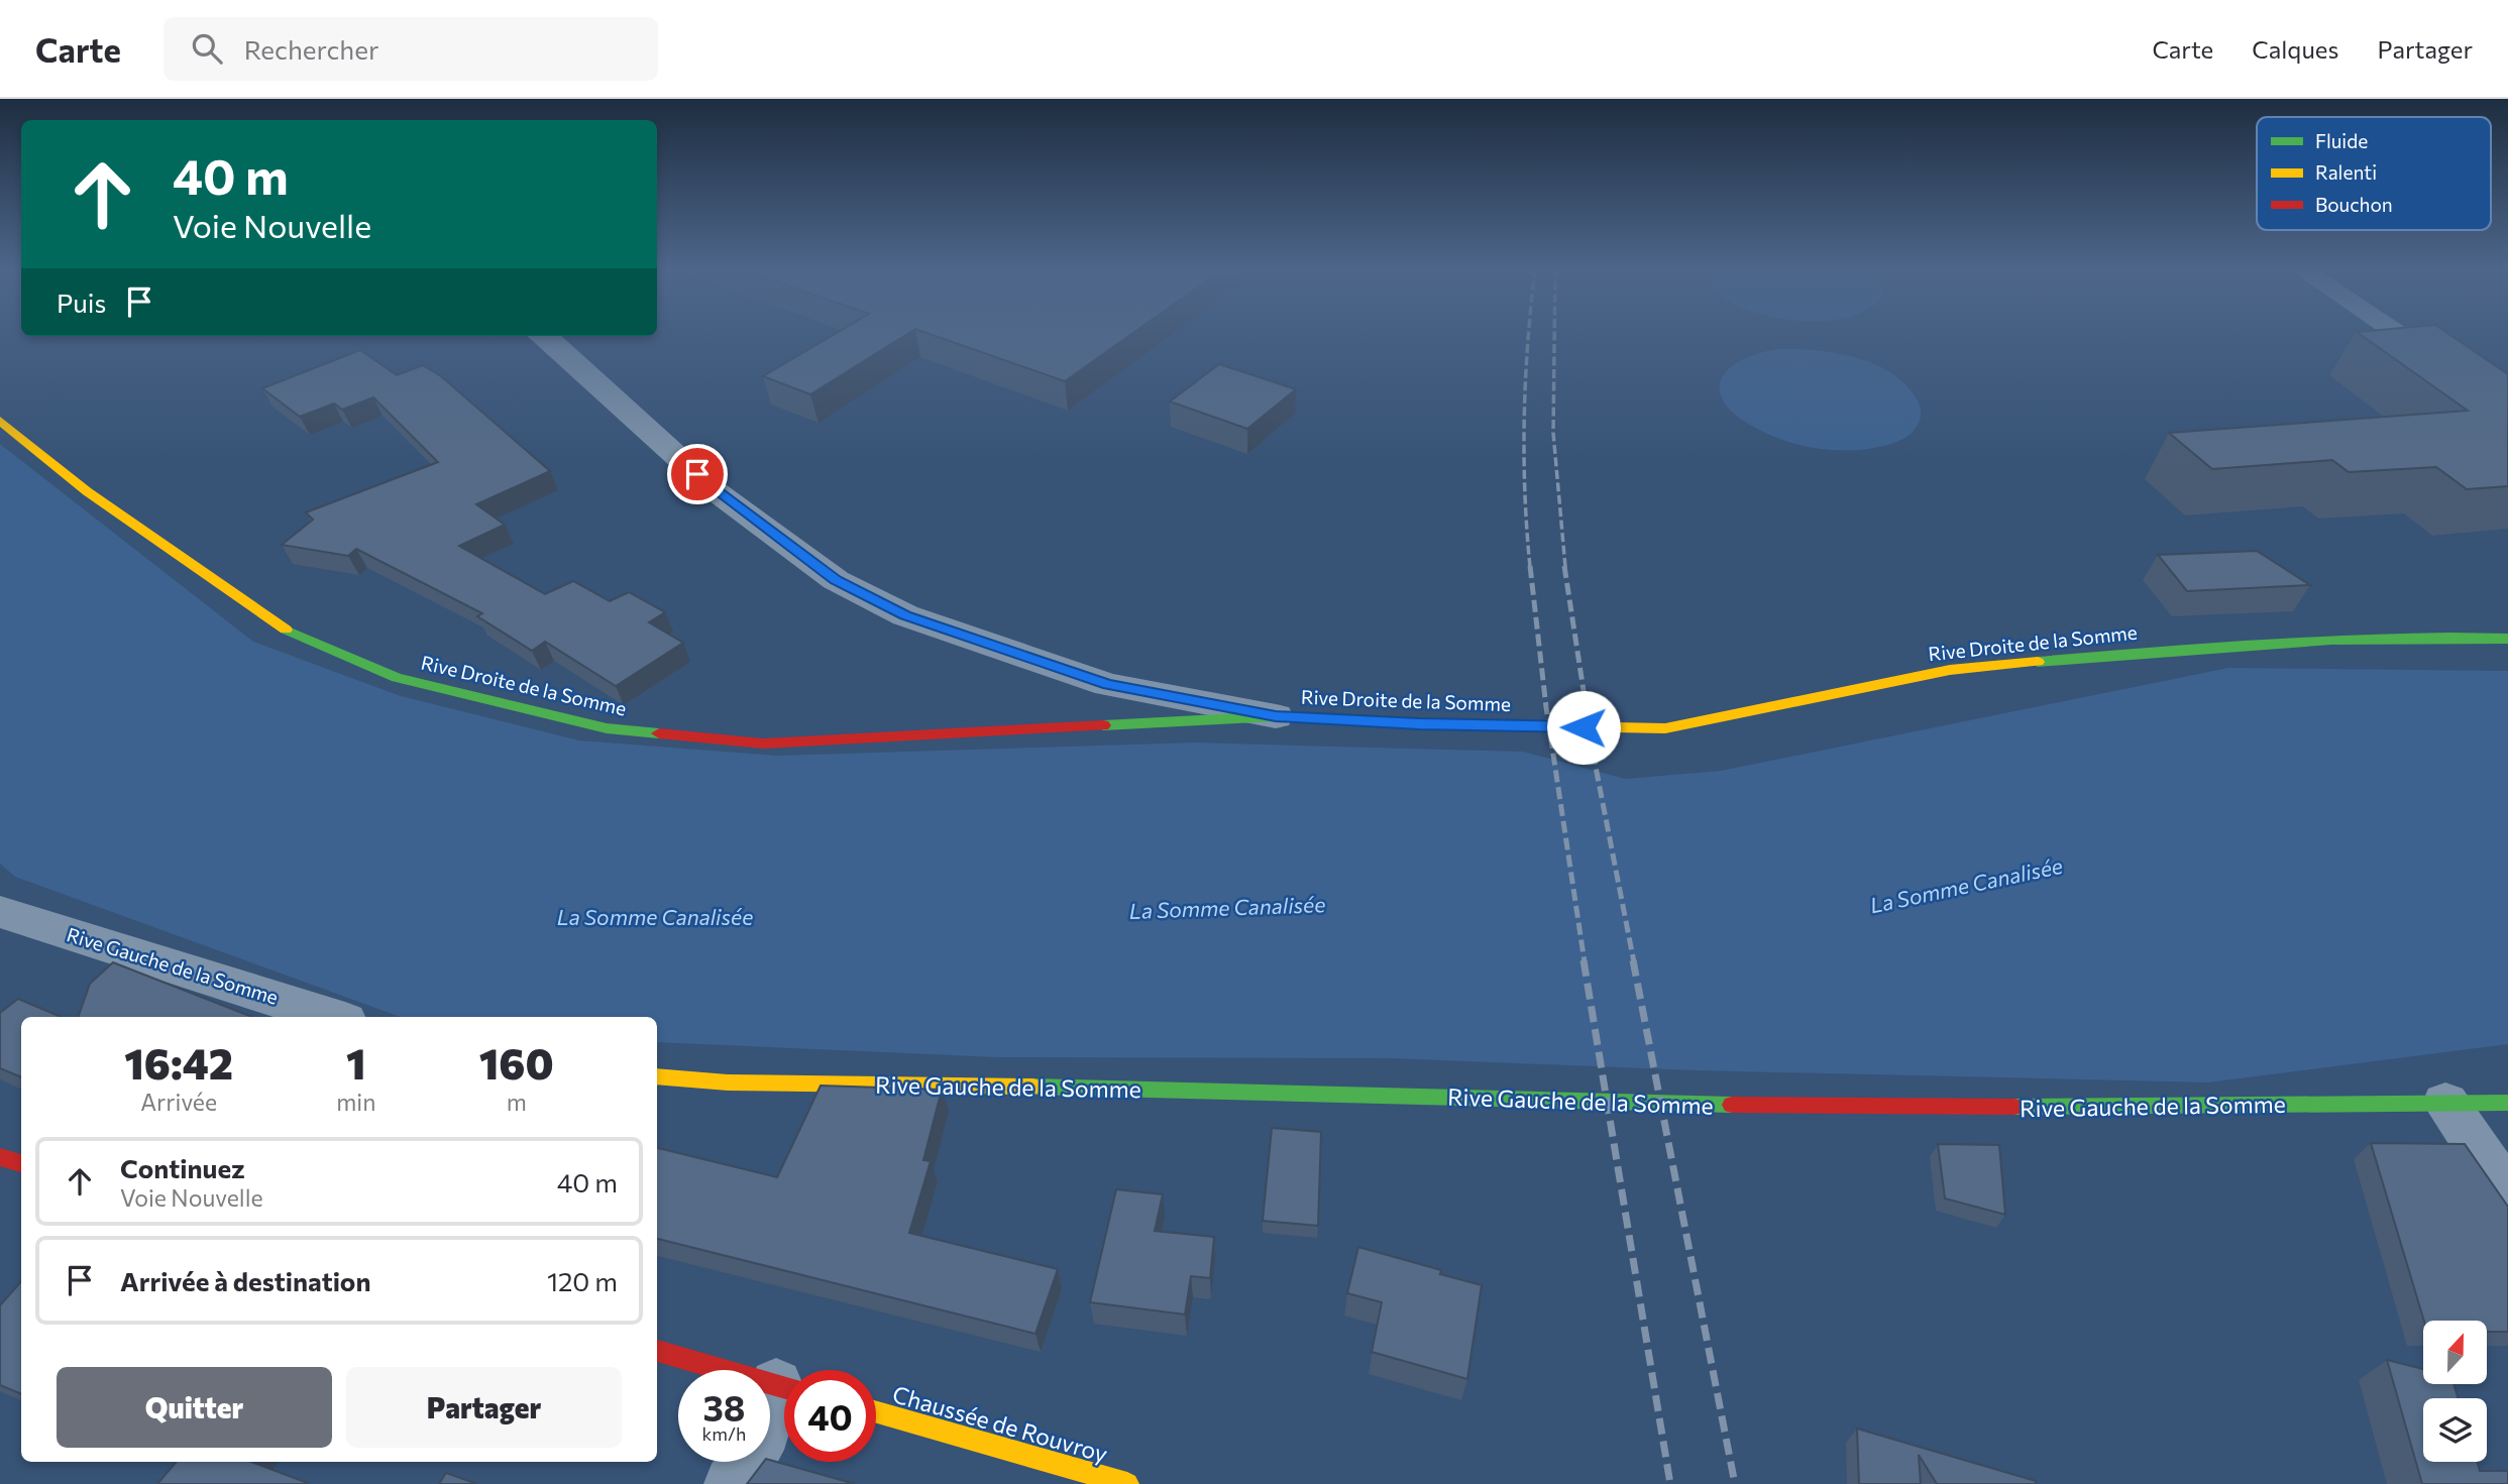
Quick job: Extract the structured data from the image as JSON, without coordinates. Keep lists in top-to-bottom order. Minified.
{"streets":{"street":["Rive Droite de la Somme","Rive Gauche de la Somme","Chaussée de Rouvroy"]},"water":["La Somme Canalisée"],"legend":["Fluide","Ralenti","Bouchon"],"north":"top","page":{"header":"Carte","search":"Rechercher","nav":["Carte","Calques","Partager"],"turn":["40 m","Voie Nouvelle"],"then":"Puis","eta":["16:42","Arrivée","1","min","160","m"],"list":[{"name":"Continuez","note":"Voie Nouvelle","value":"40 m"},{"name":"Arrivée à destination","value":"120 m"}],"buttons":["Quitter","Partager"],"speed":"38 km/h","limit":"40"}}
